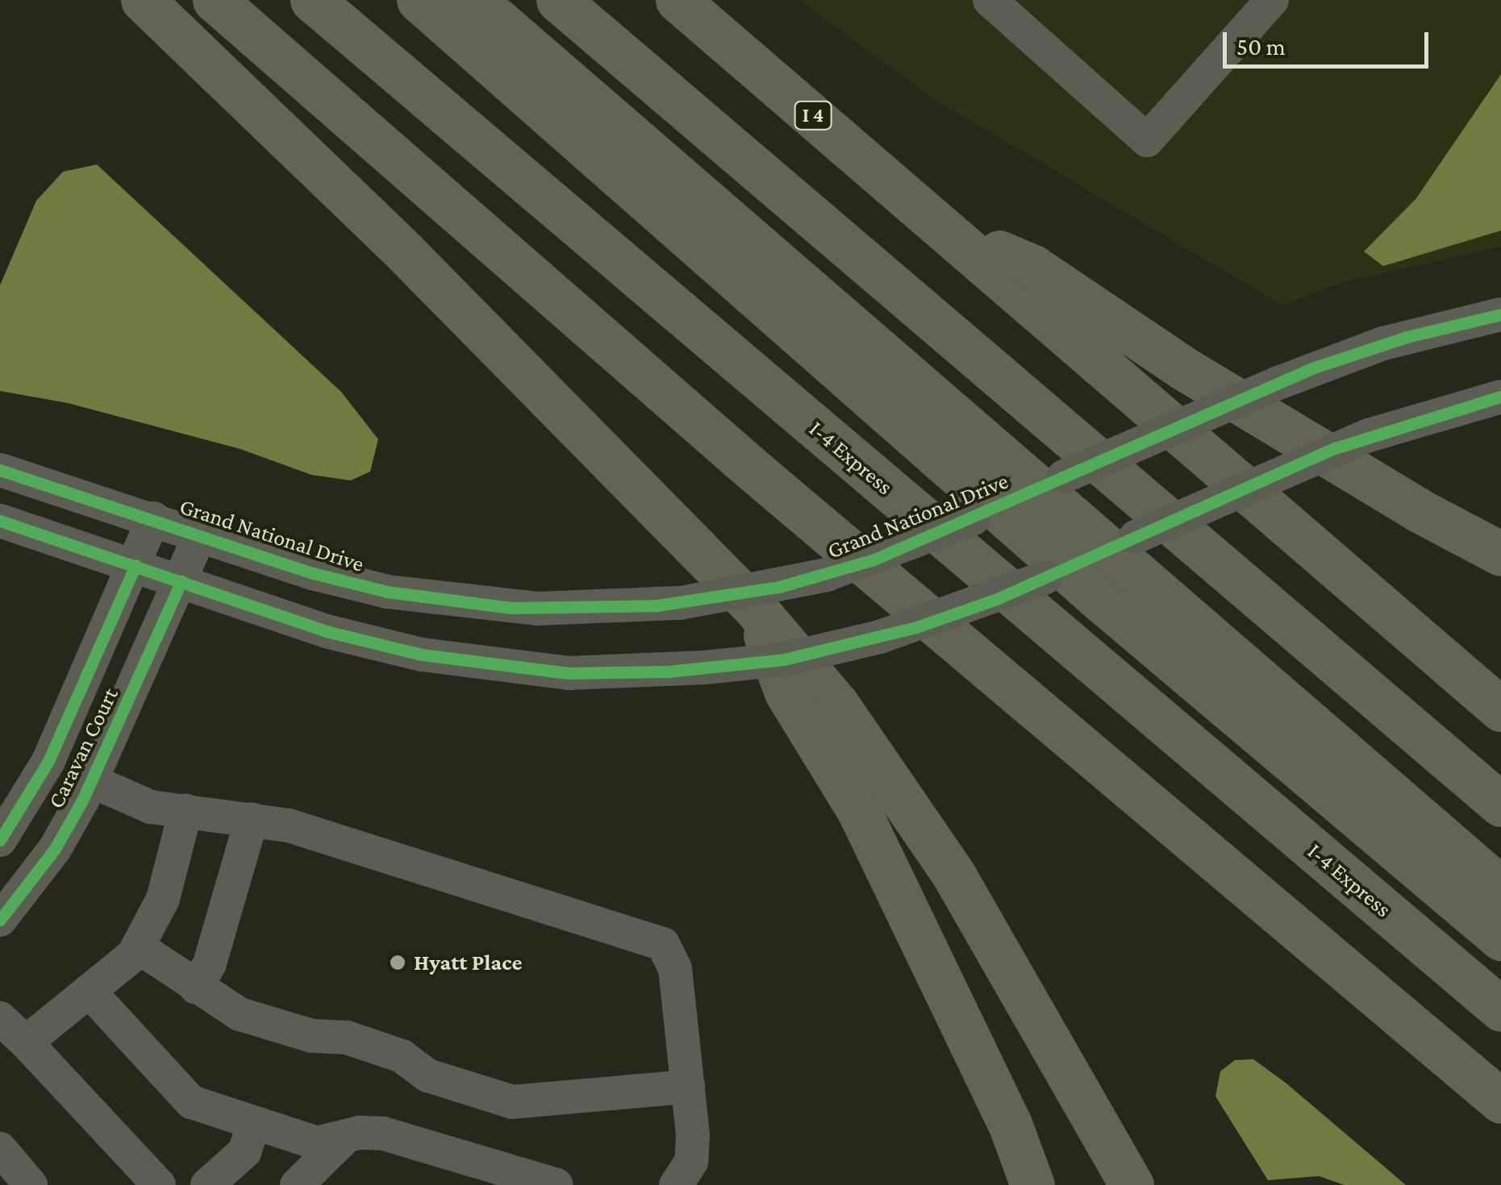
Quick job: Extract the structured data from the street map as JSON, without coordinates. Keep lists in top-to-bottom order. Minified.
{"streets":{"highway":["I 4","I-4 Express"],"street":["Grand National Drive","Caravan Court"]},"crossings":[["Grand National Drive","Caravan Court"]],"places":["Hyatt Place"],"scale_bar":"50 m"}
